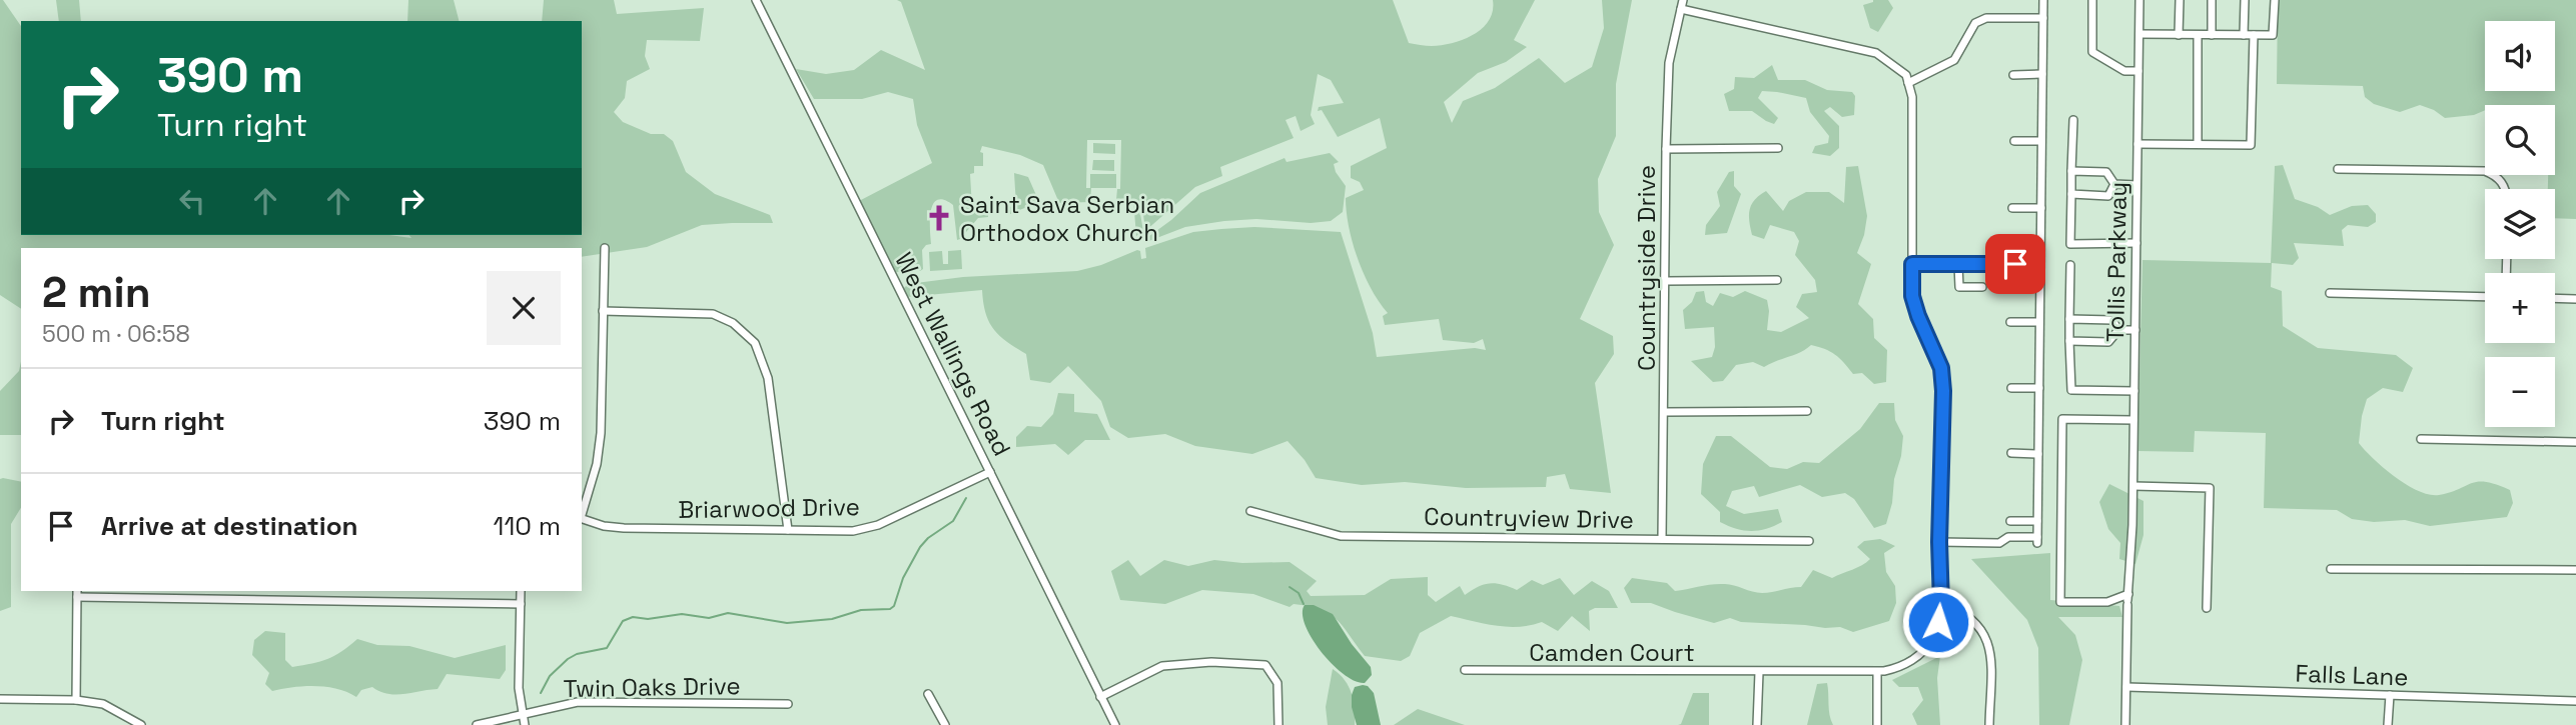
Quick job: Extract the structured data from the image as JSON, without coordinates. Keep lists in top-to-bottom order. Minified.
{"streets":{"street":["Tollis Parkway","Countryside Drive","West Wallings Road","Briarwood Drive","Countryview Drive","Camden Court","Falls Lane","Twin Oaks Drive"]},"crossings":[["Tollis Parkway","Falls Lane"],["Countryside Drive","Countryview Drive"],["West Wallings Road","Briarwood Drive"]],"places":{"church":["Saint Sava Serbian Orthodox Church"]},"page":{"map_buttons":["+","−"],"turn":["390 m","Turn right"],"heading":["2 min","500 m · 06:58"],"list":[{"name":"Turn right","value":"390 m"},{"name":"Arrive at destination","value":"110 m"}]}}
